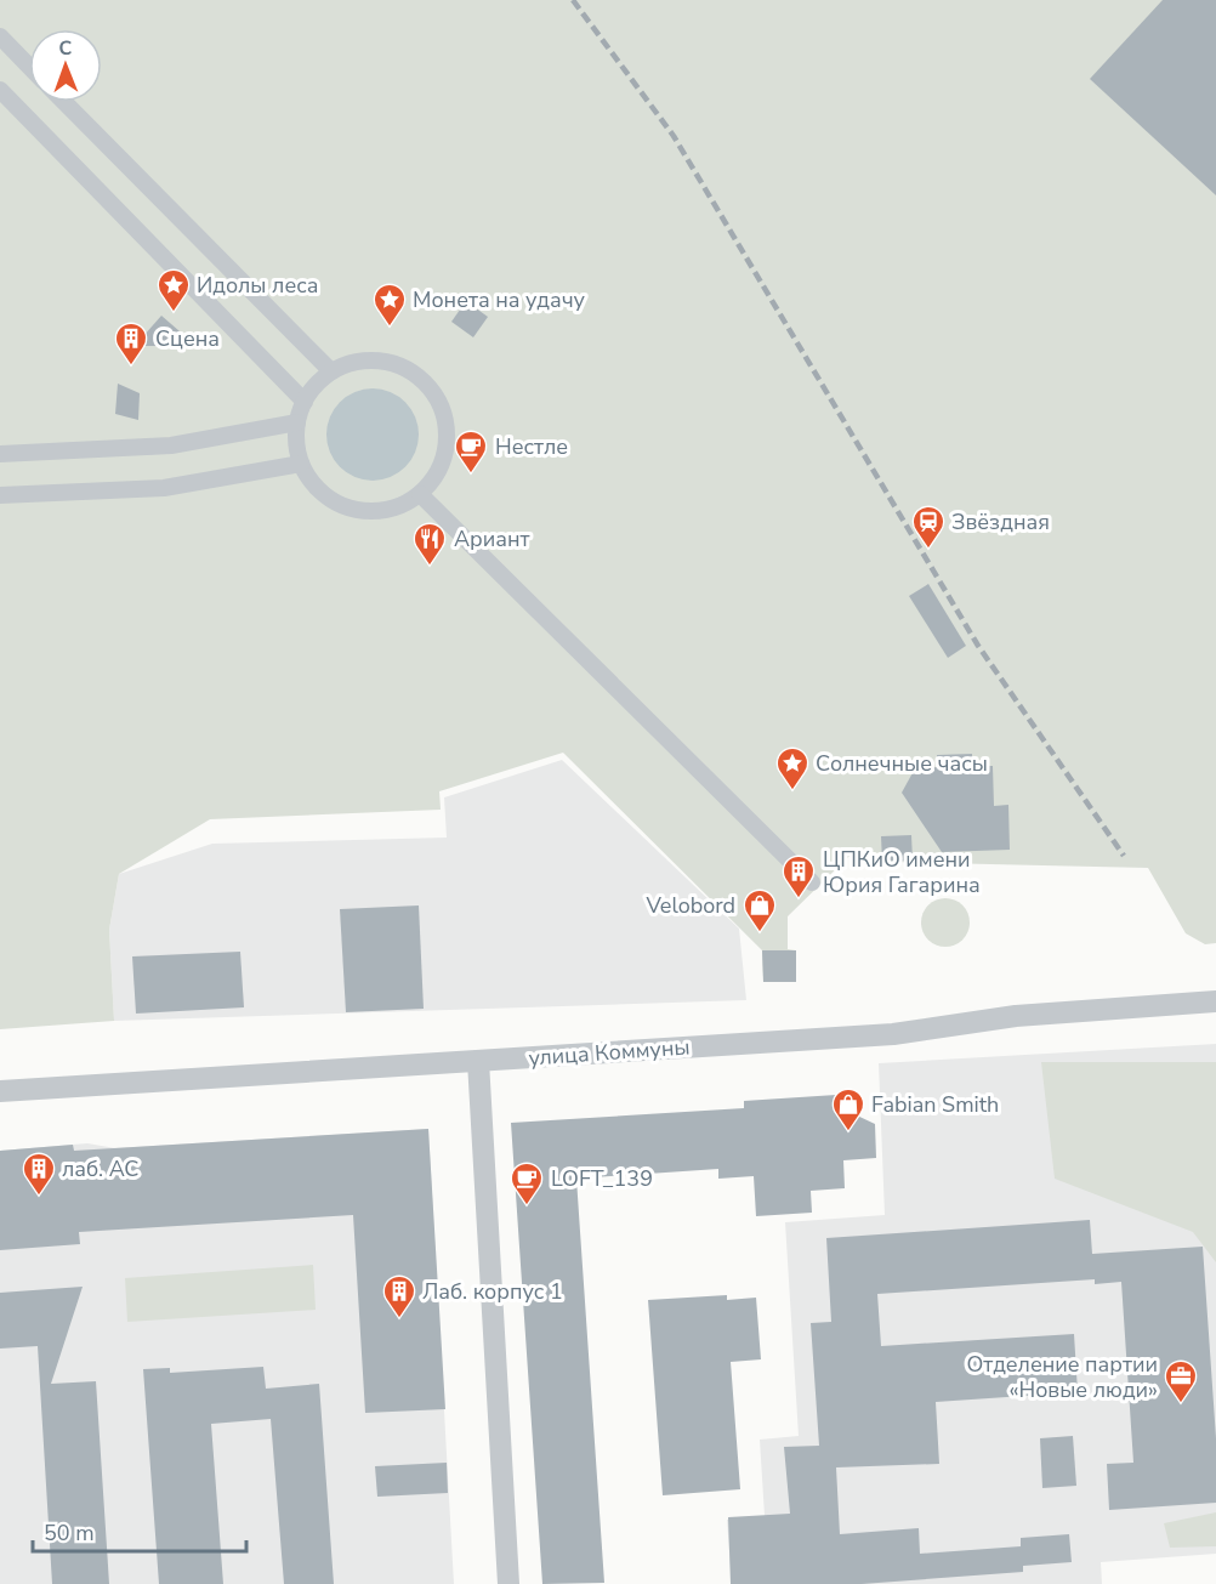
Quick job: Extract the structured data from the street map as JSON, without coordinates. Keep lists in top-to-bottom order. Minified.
{"streets":{"street":["улица Коммуны"]},"places":{"place":["Идолы леса","Монета на удачу","Солнечные часы"],"building":["Сцена","ЦПКиО имени Юрия Гагарина","лаб. АС","Лаб. корпус 1"],"cafe":["Нестле","LOFT_139"],"station":["Звёздная"],"restaurant":["Ариант"],"shop":["Velobord","Fabian Smith"],"office":["Отделение партии «Новые люди»"]},"scale_bar":"50 m","north":"top"}
